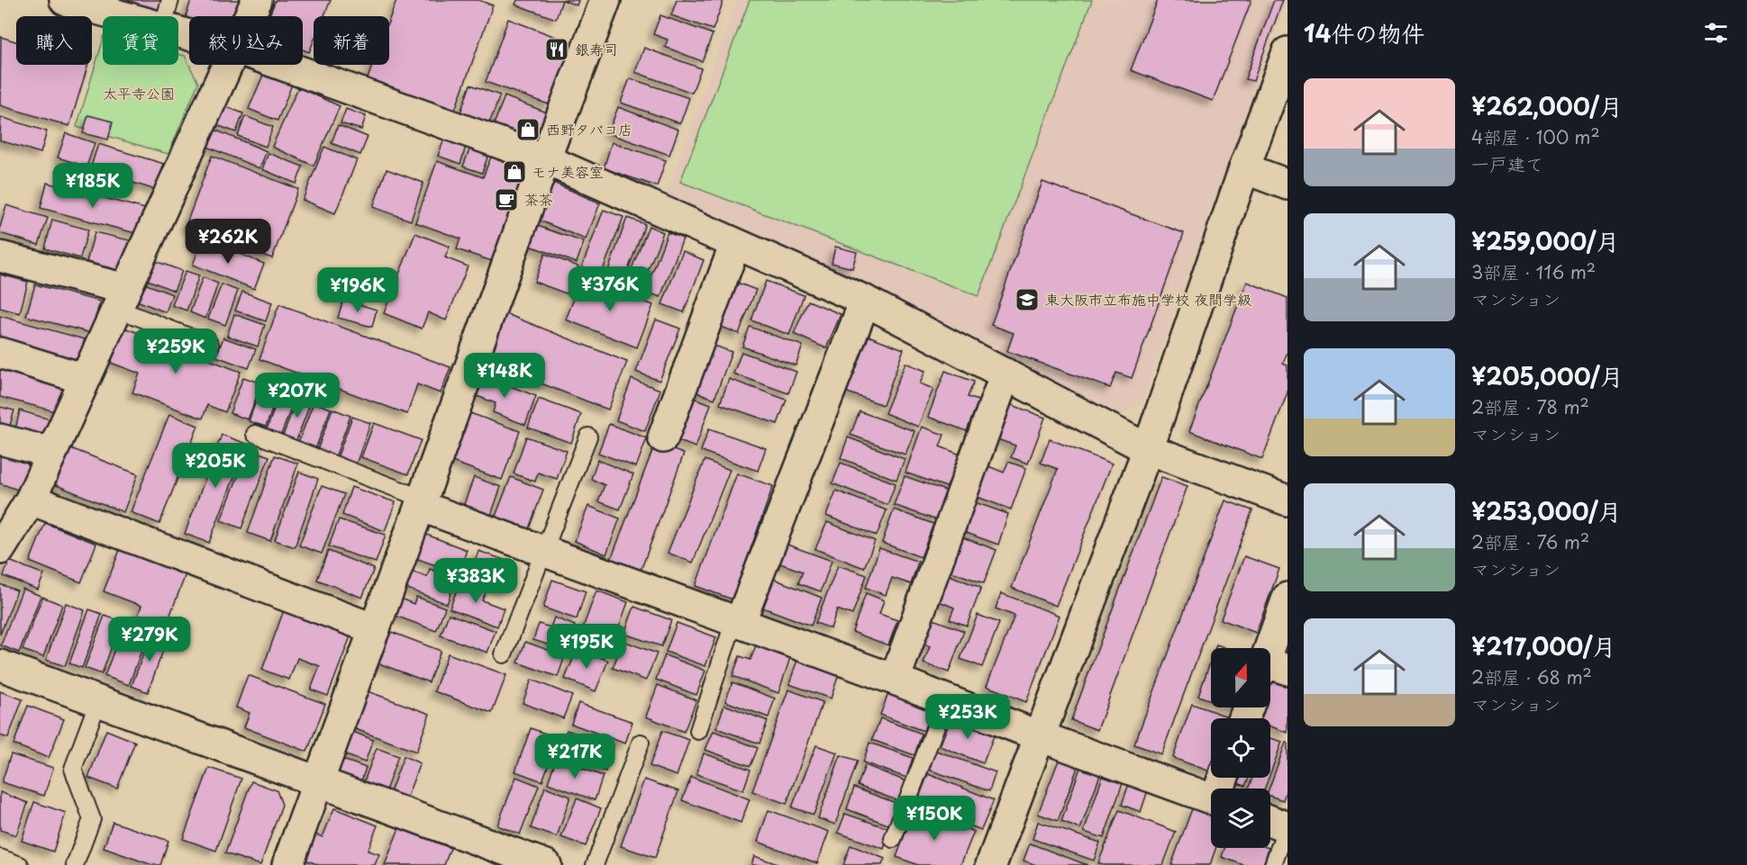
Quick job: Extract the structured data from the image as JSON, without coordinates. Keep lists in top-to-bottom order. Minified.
{"parks":["太平寺公園"],"places":{"restaurant":["銀寿司"],"shop":["西野タバコ店","モナ美容室"],"cafe":["茶茶"],"school or university":["東大阪市立布施中学校 夜間学級"]},"north":"top","page":{"heading":"14件の物件","chip":["購入","賃貸","絞り込み","新着"],"list":[{"name":"¥262,000/月","note":"4部屋 · 100 m² · 一戸建て"},{"name":"¥259,000/月","note":"3部屋 · 116 m² · マンション"},{"name":"¥205,000/月","note":"2部屋 · 78 m² · マンション"},{"name":"¥253,000/月","note":"2部屋 · 76 m² · マンション"},{"name":"¥217,000/月","note":"2部屋 · 68 m² · マンション"}],"price":["¥185K","¥262K","¥376K","¥196K","¥259K","¥148K","¥207K","¥205K","¥383K","¥279K","¥195K","¥253K","¥217K","¥150K"]}}
